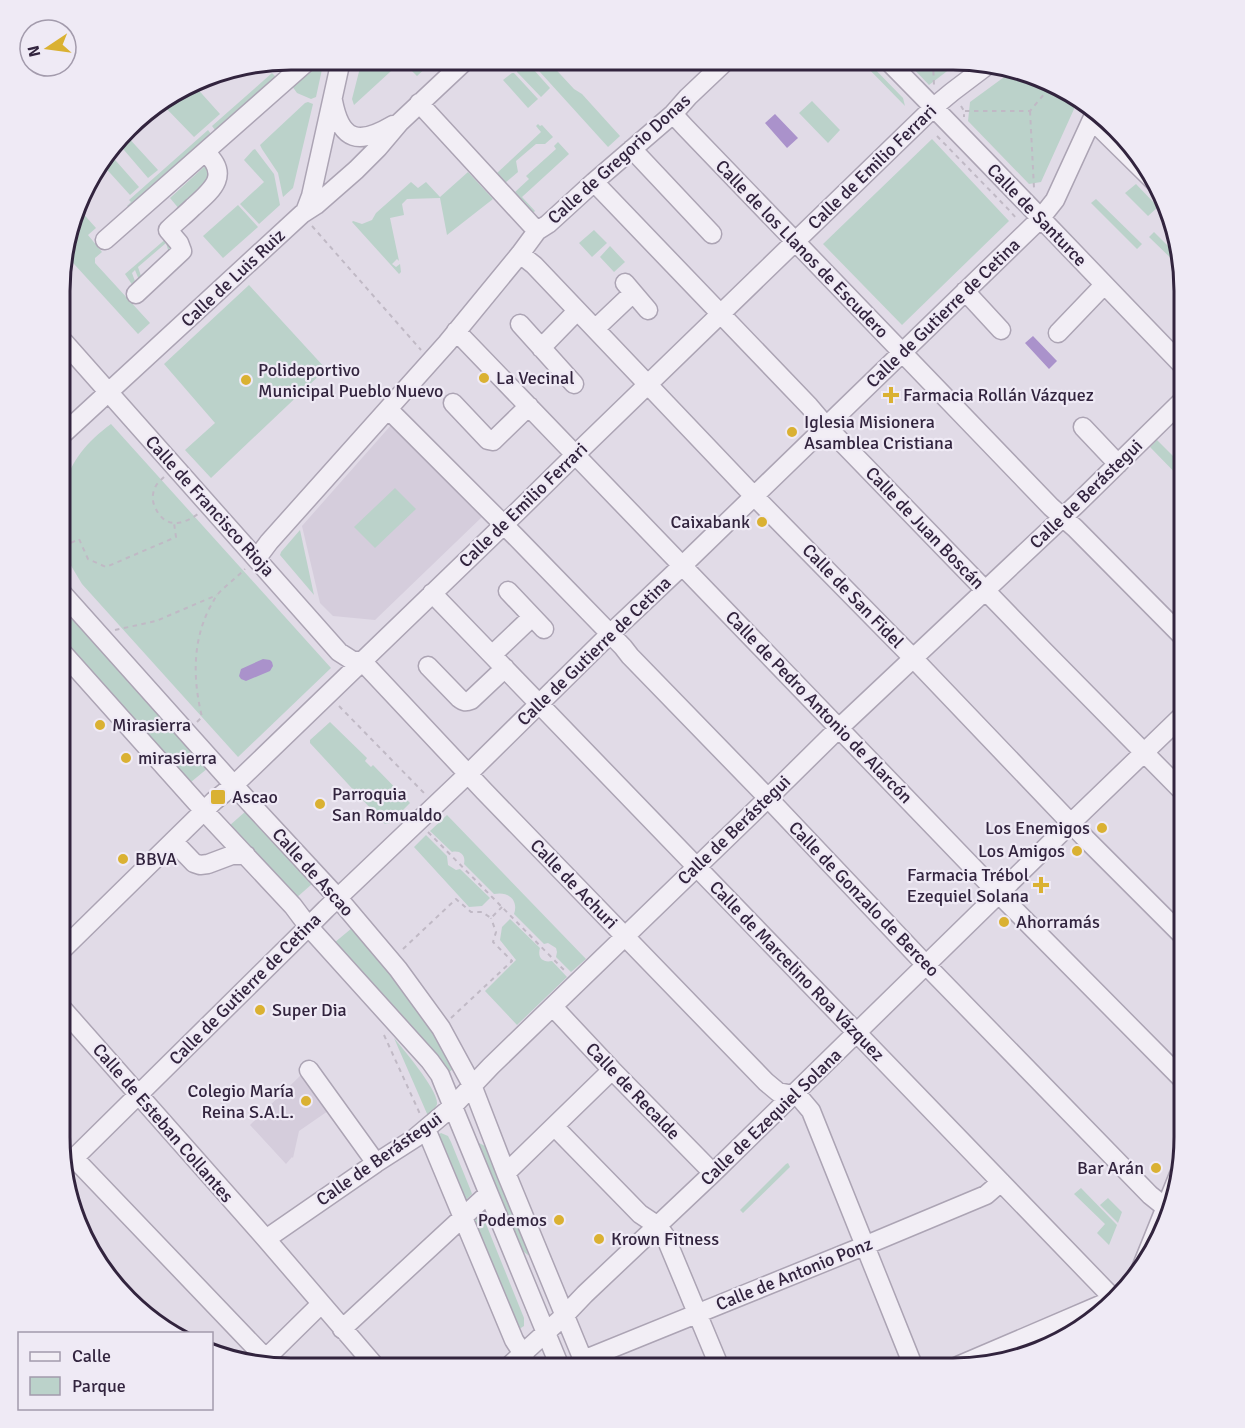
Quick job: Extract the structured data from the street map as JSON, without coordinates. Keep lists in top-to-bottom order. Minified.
{"streets":{"street":["Calle de Gregorio Donas","Calle de Emilio Ferrari","Calle de Santurce","Calle de los Llanos de Escudero","Calle de Luis Ruiz","Calle de Gutierre de Cetina","Calle de Berástegui","Calle de Francisco Rioja","Calle de Juan Boscán","Calle de San Fidel","Calle de Pedro Antonio de Alarcón","Calle de Ascao","Calle de Achuri","Calle de Gonzalo de Berceo","Calle de Marcelino Roa Vázquez","Calle de Recalde","Calle de Ezequiel Solana","Calle de Esteban Collantes","Calle de Antonio Ponz"]},"crossings":[["Calle de Gregorio Donas","Calle de los Llanos de Escudero"],["Calle de Gregorio Donas","Calle de Luis Ruiz"],["Calle de Gregorio Donas","Calle de Francisco Rioja"],["Calle de Gregorio Donas","Calle de Juan Boscán"],["Calle de Gregorio Donas","Calle de San Fidel"],["Calle de Gregorio Donas","Calle de Pedro Antonio de Alarcón"],["Calle de Gregorio Donas","Calle de Gonzalo de Berceo"],["Calle de Emilio Ferrari","Calle de Santurce"],["Calle de Emilio Ferrari","Calle de los Llanos de Escudero"],["Calle de Emilio Ferrari","Calle de Francisco Rioja"],["Calle de Emilio Ferrari","Calle de Juan Boscán"],["Calle de Emilio Ferrari","Calle de San Fidel"],["Calle de Emilio Ferrari","Calle de Pedro Antonio de Alarcón"],["Calle de Emilio Ferrari","Calle de Ascao"],["Calle de Emilio Ferrari","Calle de Achuri"],["Calle de Emilio Ferrari","Calle de Gonzalo de Berceo"],["Calle de Emilio Ferrari","Calle de Marcelino Roa Vázquez"],["Calle de Santurce","Calle de Gutierre de Cetina"],["Calle de los Llanos de Escudero","Calle de Gutierre de Cetina"],["Calle de los Llanos de Escudero","Calle de Berástegui"],["Calle de Luis Ruiz","Calle de Francisco Rioja"],["Calle de Gutierre de Cetina","Calle de Juan Boscán"],["Calle de Gutierre de Cetina","Calle de San Fidel"],["Calle de Gutierre de Cetina","Calle de Pedro Antonio de Alarcón"],["Calle de Gutierre de Cetina","Calle de Ascao"],["Calle de Gutierre de Cetina","Calle de Achuri"],["Calle de Gutierre de Cetina","Calle de Gonzalo de Berceo"],["Calle de Gutierre de Cetina","Calle de Marcelino Roa Vázquez"],["Calle de Gutierre de Cetina","Calle de Esteban Collantes"],["Calle de Berástegui","Calle de Juan Boscán"],["Calle de Berástegui","Calle de San Fidel"],["Calle de Berástegui","Calle de Pedro Antonio de Alarcón"],["Calle de Berástegui","Calle de Ascao"],["Calle de Berástegui","Calle de Achuri"],["Calle de Berástegui","Calle de Gonzalo de Berceo"],["Calle de Berástegui","Calle de Marcelino Roa Vázquez"],["Calle de Berástegui","Calle de Recalde"],["Calle de Berástegui","Calle de Esteban Collantes"],["Calle de Francisco Rioja","Calle de Achuri"],["Calle de Juan Boscán","Calle de Ezequiel Solana"],["Calle de San Fidel","Calle de Ezequiel Solana"],["Calle de Pedro Antonio de Alarcón","Calle de Ezequiel Solana"],["Calle de Ascao","Calle de Ezequiel Solana"],["Calle de Achuri","Calle de Ezequiel Solana"],["Calle de Gonzalo de Berceo","Calle de Ezequiel Solana"],["Calle de Marcelino Roa Vázquez","Calle de Ezequiel Solana"],["Calle de Marcelino Roa Vázquez","Calle de Antonio Ponz"],["Calle de Recalde","Calle de Ezequiel Solana"]],"places":{"other":["La Vecinal","Polideportivo Municipal Pueblo Nuevo","Iglesia Misionera Asamblea Cristiana","Caixabank","Mirasierra","mirasierra","Parroquia San Romualdo","Los Enemigos","Los Amigos","BBVA","Ahorramás","Super Dia","Colegio María Reina S.A.L.","Bar Arán","Podemos","Krown Fitness"],"health":["Farmacia Rollán Vázquez","Farmacia Trébol Ezequiel Solana"],"transit":["Ascao"]},"legend":["Calle","Parque"],"north":"left"}
